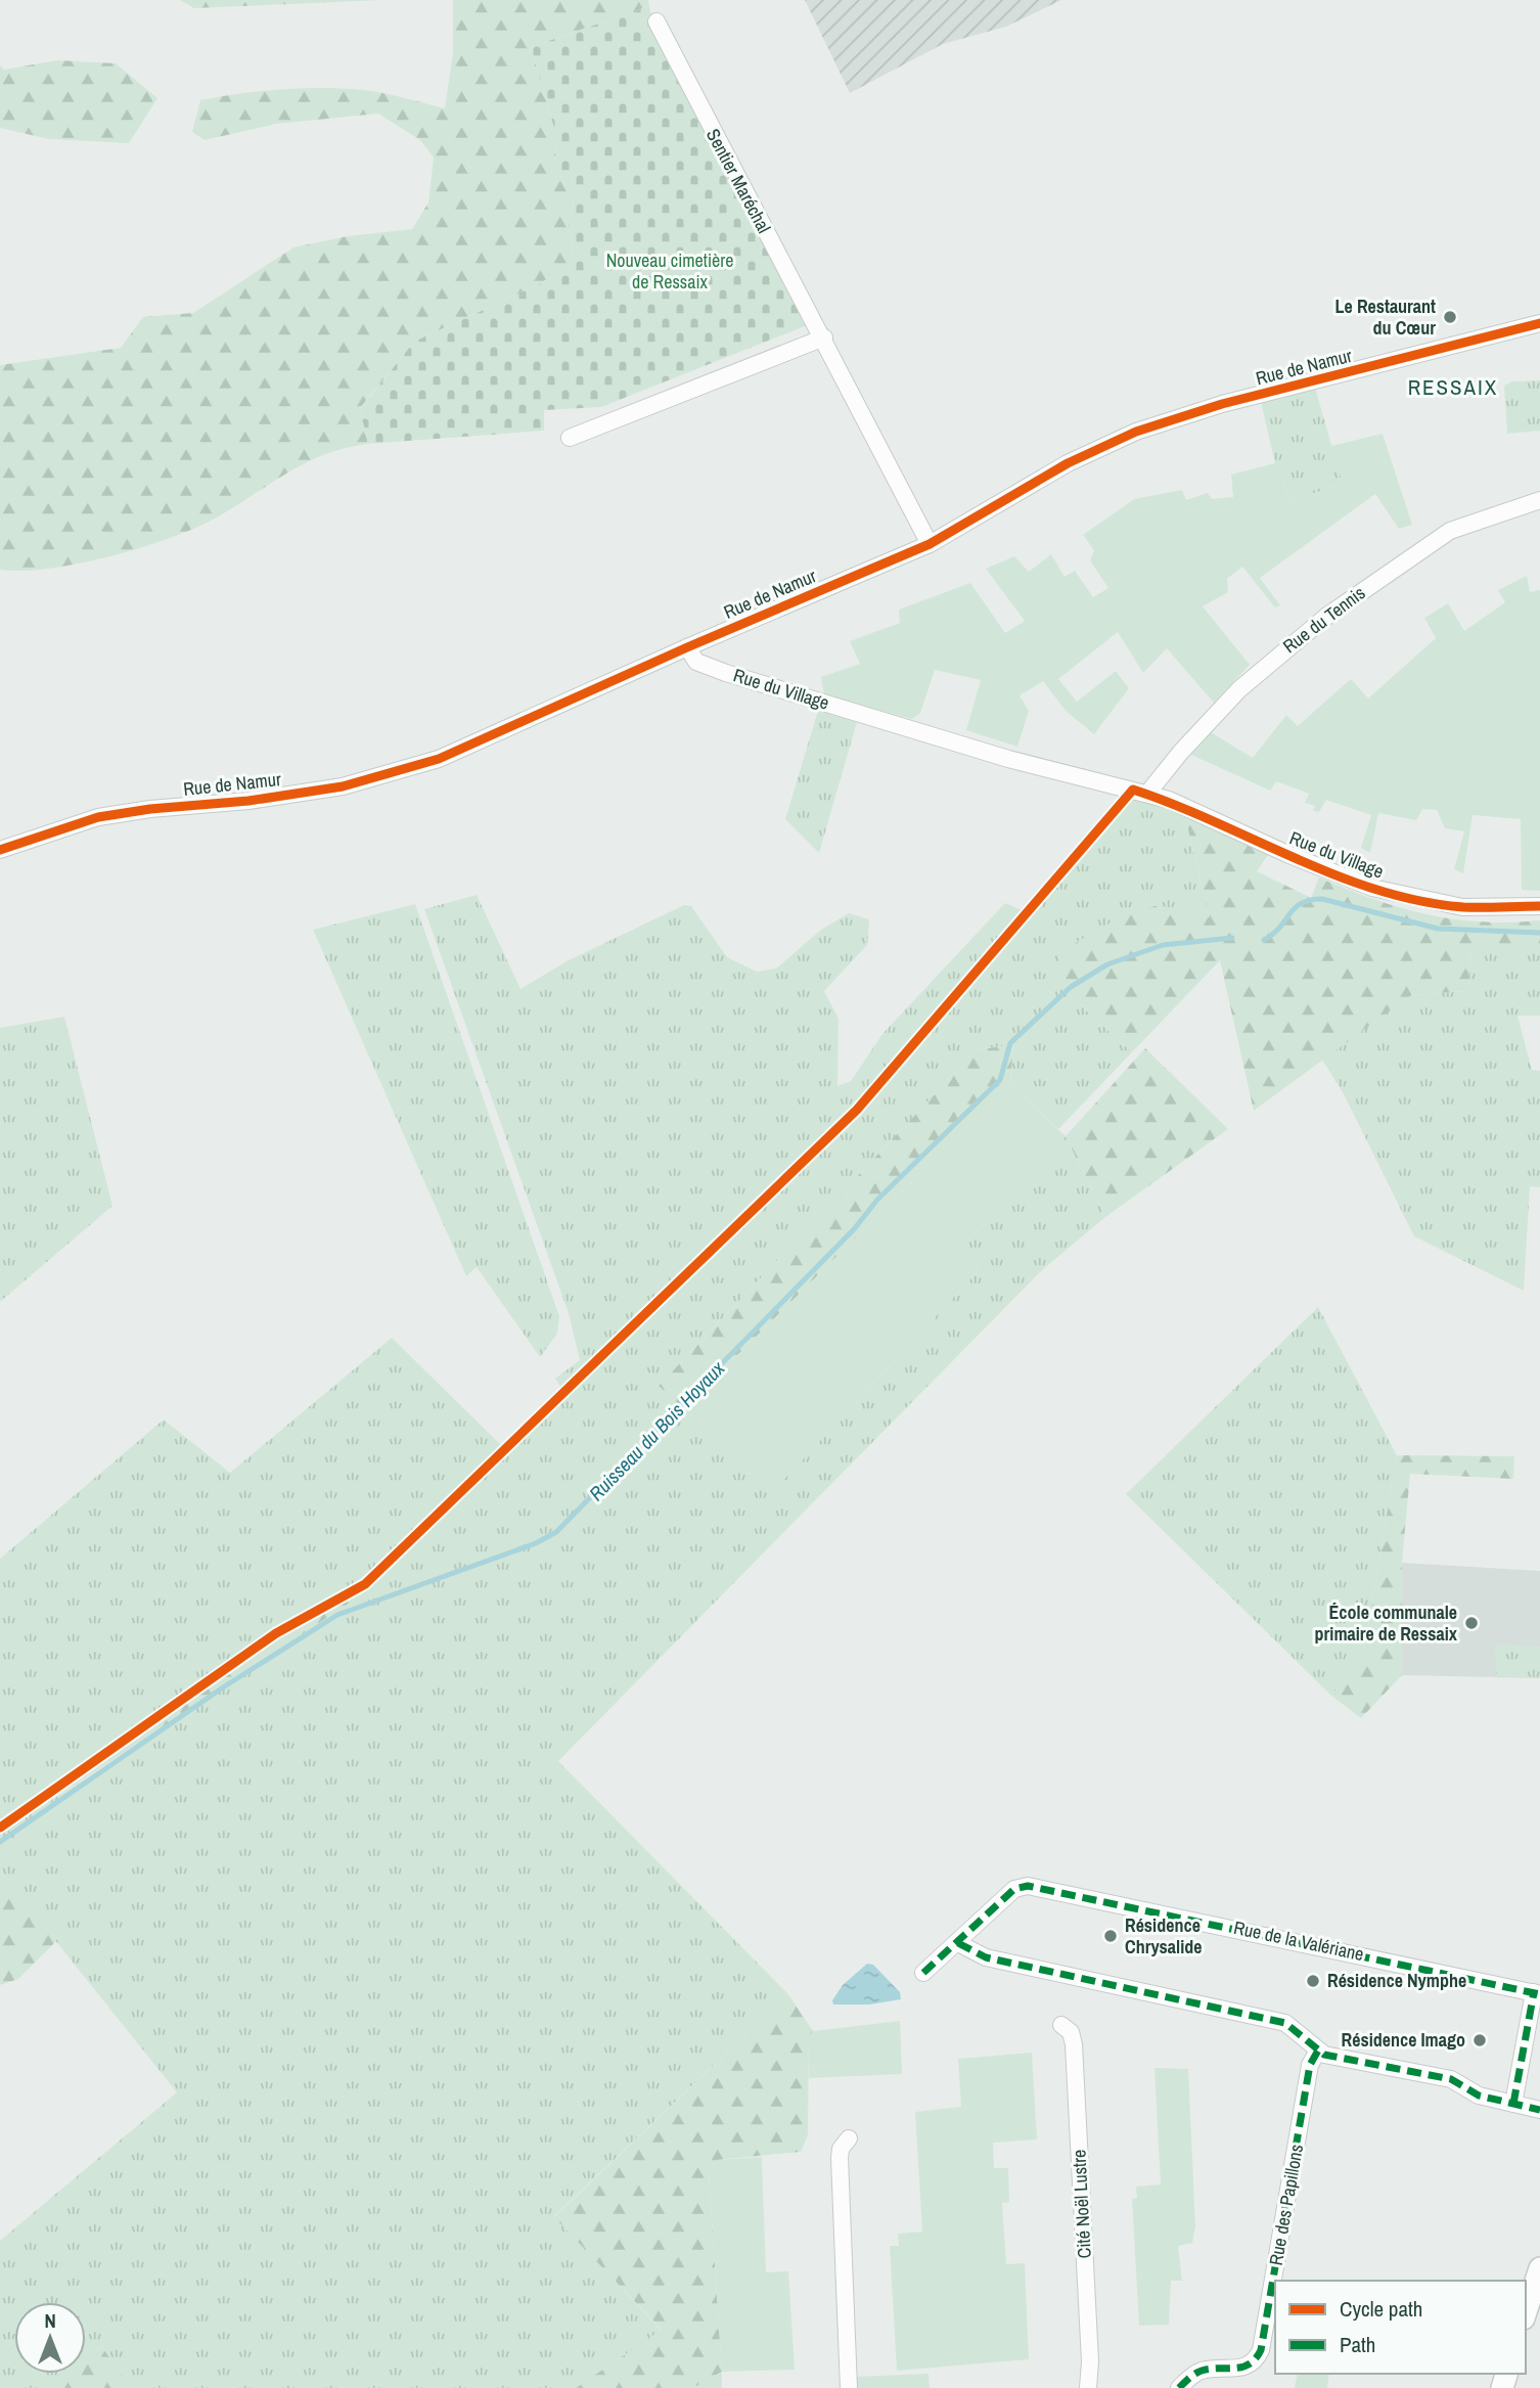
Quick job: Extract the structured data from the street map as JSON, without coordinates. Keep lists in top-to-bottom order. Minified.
{"streets":{"street":["Sentier Maréchal","Rue de Namur","Rue du Tennis","Rue du Village","Rue de la Valériane","Cité Noël Lustre","Rue des Papillons"]},"crossings":[["Sentier Maréchal","Rue de Namur"],["Rue de Namur","Rue du Village"],["Rue du Tennis","Rue du Village"]],"districts":["RESSAIX"],"water":["Ruisseau du Bois Hoyaux"],"parks":["Nouveau cimetière de Ressaix"],"places":["Le Restaurant du Cœur","École communale primaire de Ressaix","Résidence Chrysalide","Résidence Nymphe","Résidence Imago"],"legend":["Cycle path","Path"],"north":"top"}
